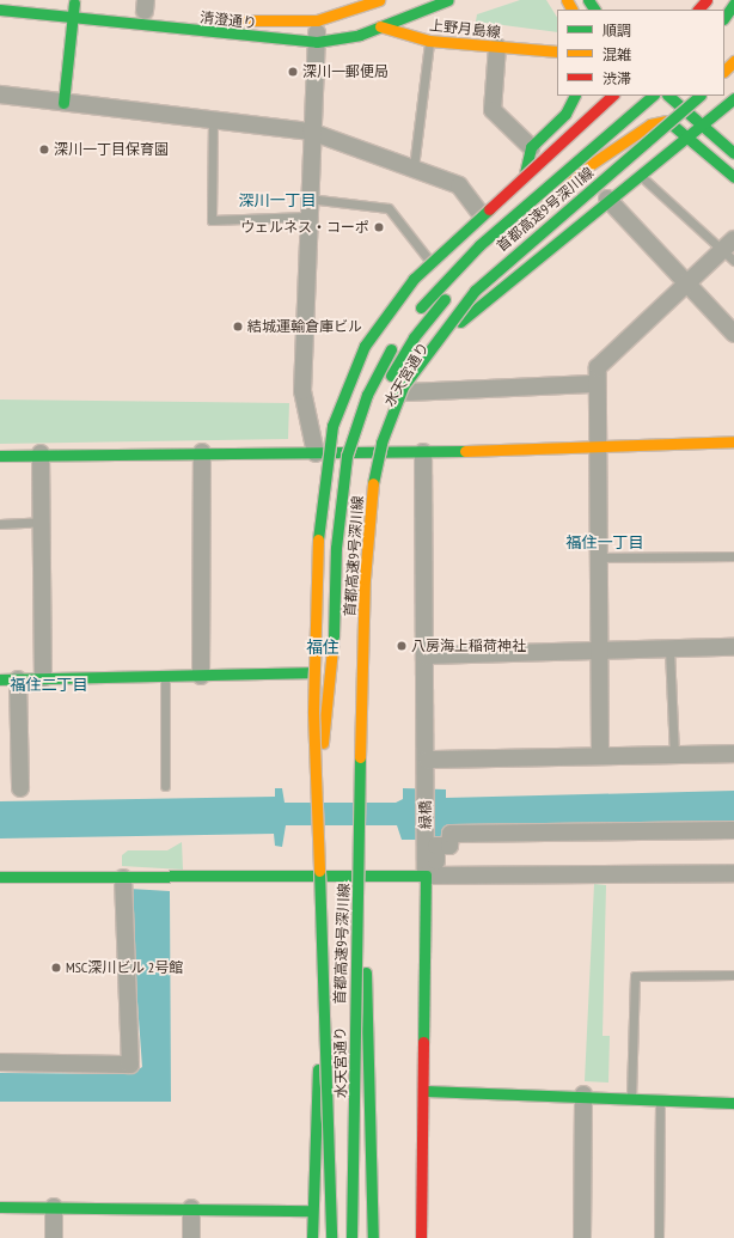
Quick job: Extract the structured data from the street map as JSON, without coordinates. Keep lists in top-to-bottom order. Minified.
{"streets":{"main road":["清澄通り","上野月島線","首都高速9号深川線","水天宮通り"],"street":["緑橋"]},"crossings":[["清澄通り","上野月島線"]],"districts":["深川一丁目","福住一丁目","福住","福住二丁目"],"places":["深川一郵便局","深川一丁目保育園","ウェルネス・コーポ","結城運輸倉庫ビル","八房海上稲荷神社","MSC深川ビル 2号館"],"legend":["順調","混雑","渋滞"]}
